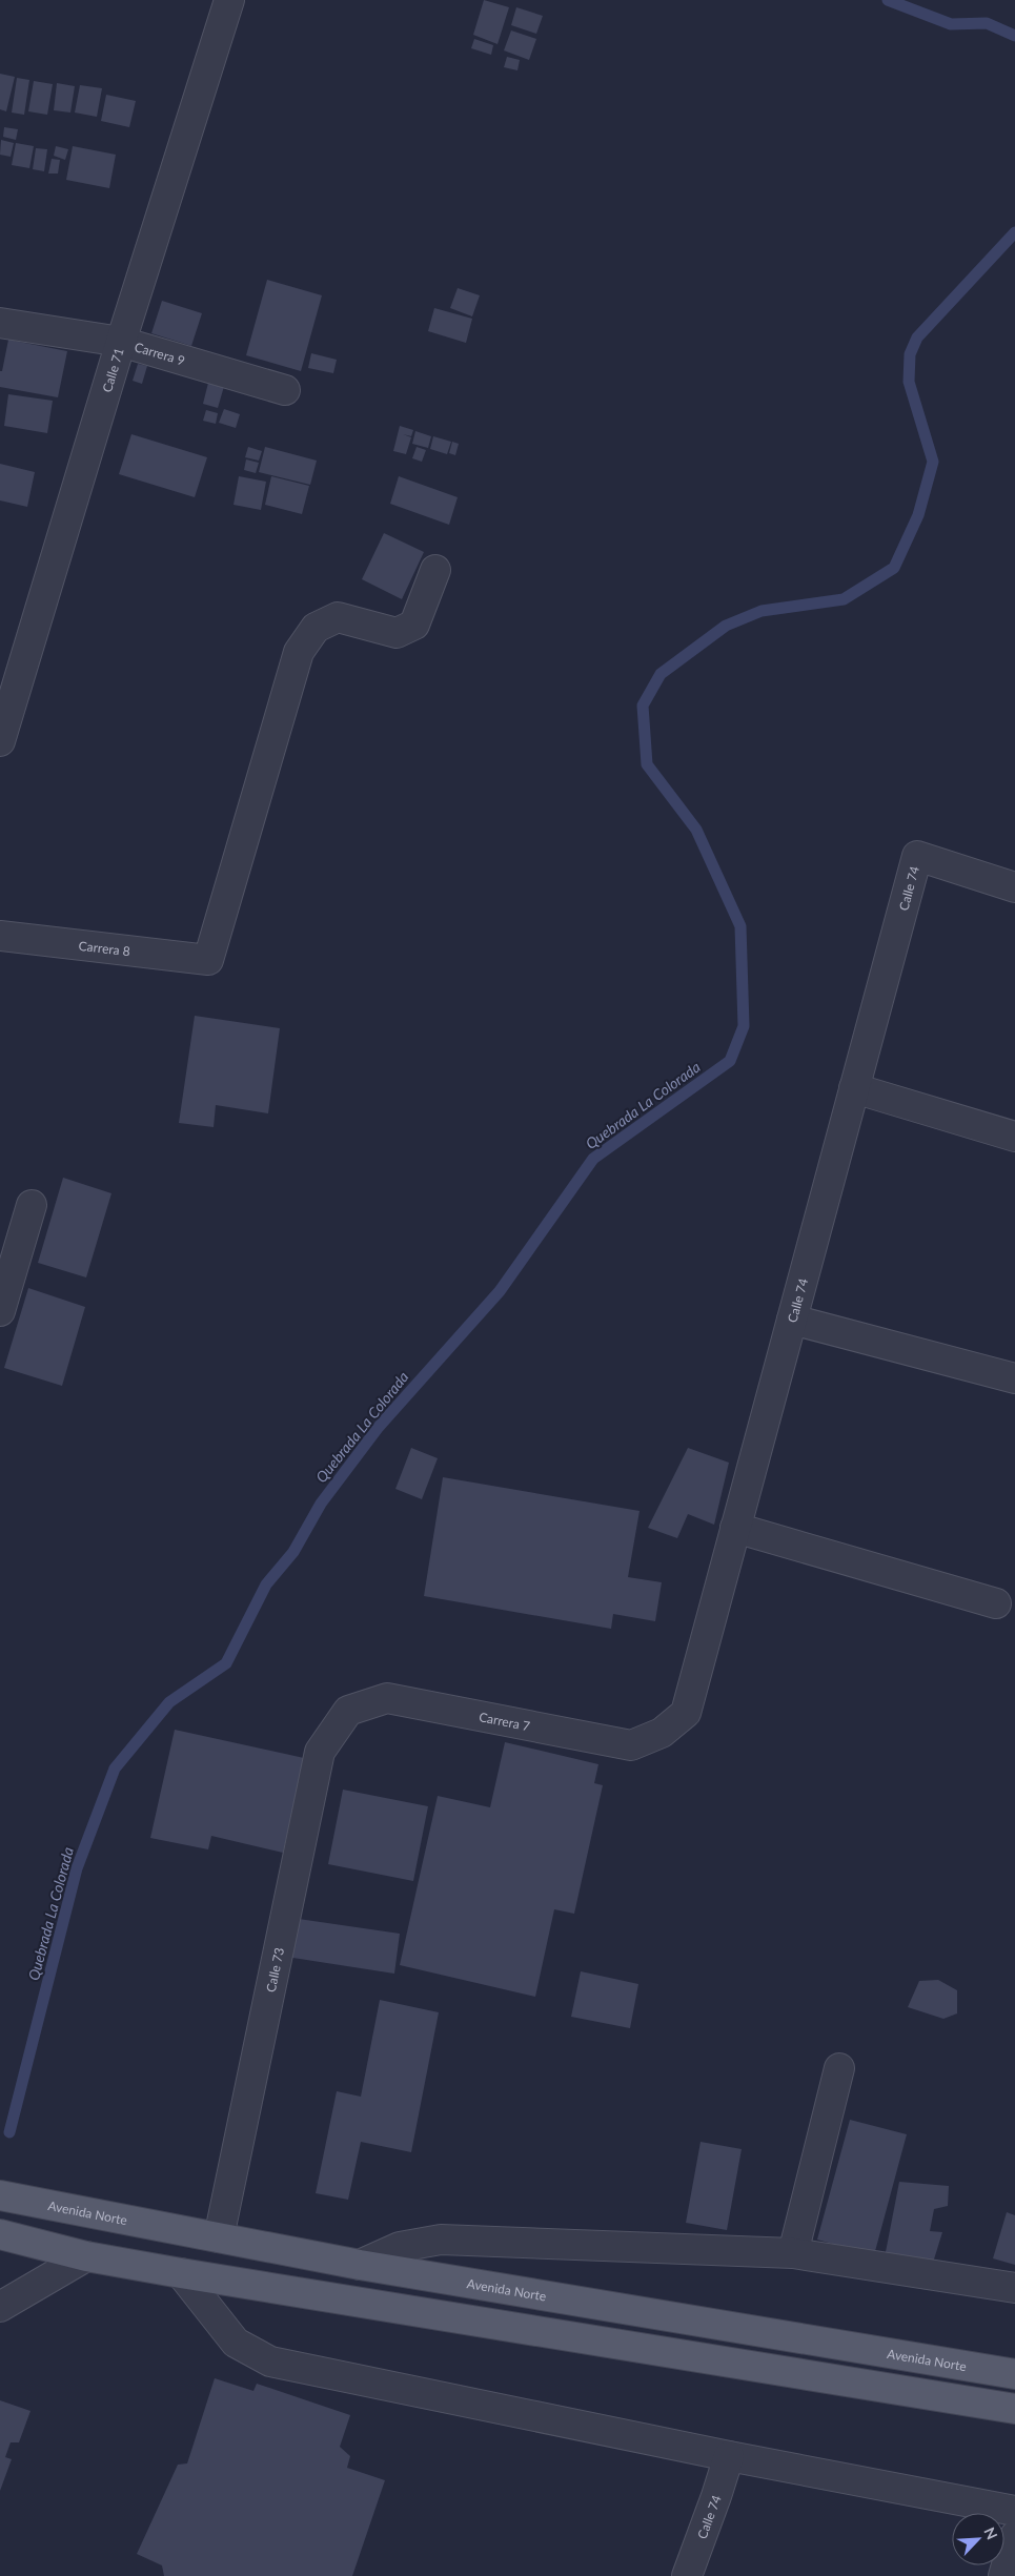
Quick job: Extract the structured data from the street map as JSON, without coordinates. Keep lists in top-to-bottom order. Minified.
{"streets":{"main road":["Avenida Norte"],"street":["Carrera 9","Calle 71","Calle 74","Carrera 8","Carrera 7","Calle 73"]},"crossings":[["Carrera 9","Calle 71"],["Calle 74","Carrera 7"],["Carrera 7","Calle 73"],["Calle 73","Avenida Norte"]],"water":["Quebrada La Colorada"],"north":"top right"}
